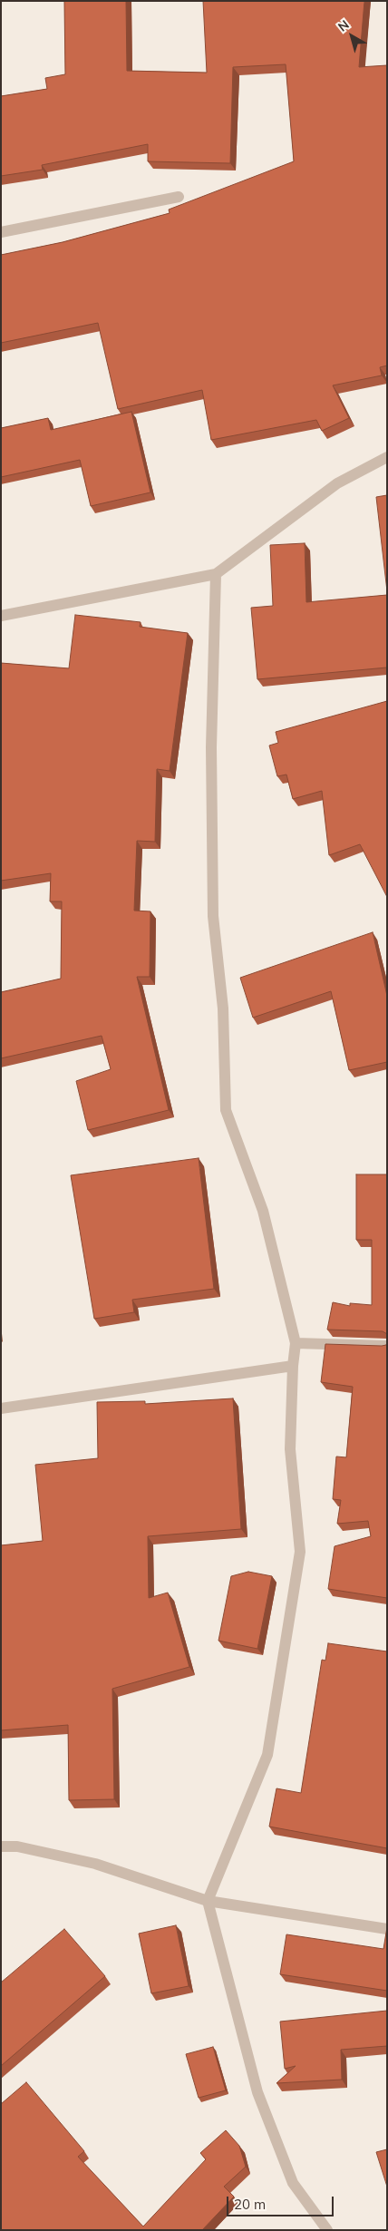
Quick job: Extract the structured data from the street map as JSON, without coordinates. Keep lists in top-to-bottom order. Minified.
{"scale_bar":"20 m","north":"top left"}
